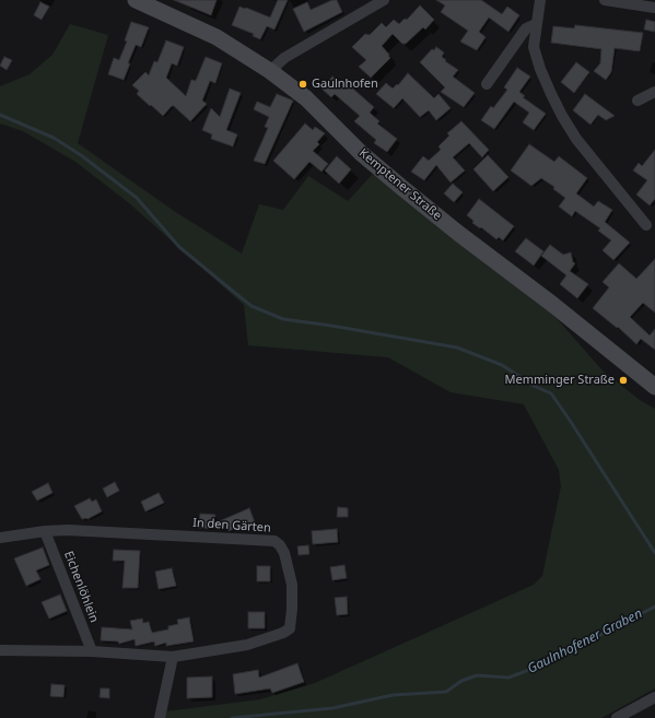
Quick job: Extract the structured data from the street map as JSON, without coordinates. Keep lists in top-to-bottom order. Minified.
{"streets":{"street":["Kemptener Straße","In den Gärten","Eichenlöhlein"]},"crossings":[["In den Gärten","Eichenlöhlein"]],"water":["Gaulnhofener Graben"],"places":["Gaulnhofen","Memminger Straße"]}
